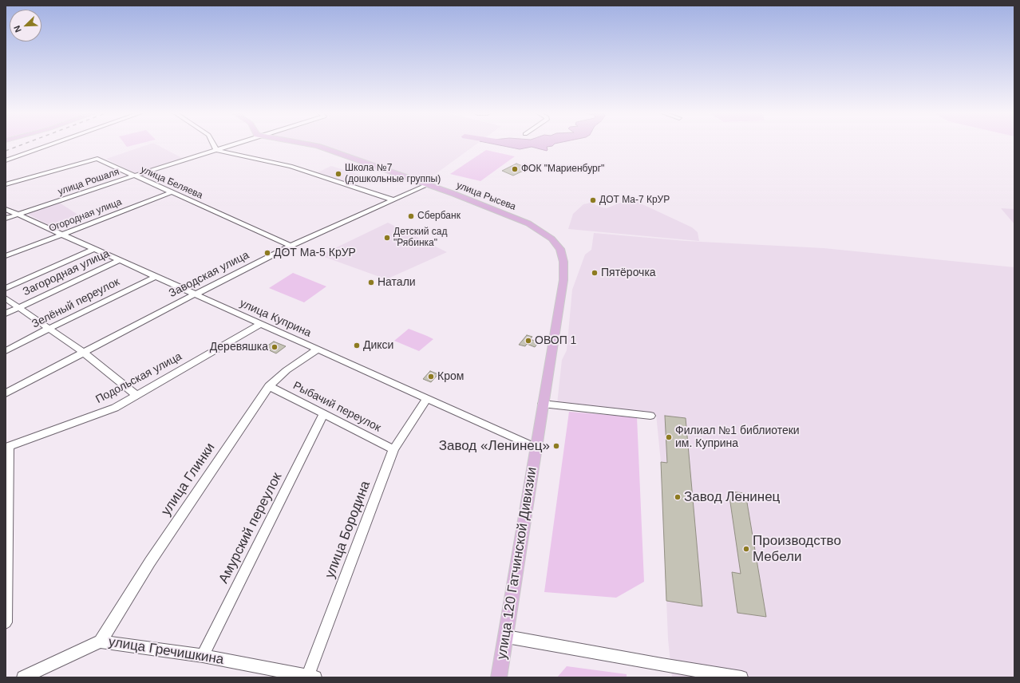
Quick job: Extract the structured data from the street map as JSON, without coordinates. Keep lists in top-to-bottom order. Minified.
{"streets":{"main road":["улица Рысева","улица 120 Гатчинской Дивизии"],"street":["улица Рошаля","улица Беляева","Огородная улица","Загородная улица","Заводская улица","Зелёный переулок","улица Куприна","Подольская улица","Рыбачий переулок","улица Глинки","Амурский переулок","улица Бородина","улица Гречишкина"]},"crossings":[["улица Рошаля","улица Беляева"],["улица Рошаля","улица Куприна"],["улица Беляева","Огородная улица"],["улица Беляева","Заводская улица"],["улица Рысева","Заводская улица"],["улица Рысева","улица 120 Гатчинской Дивизии"],["Огородная улица","улица Куприна"],["Загородная улица","улица Куприна"],["Заводская улица","улица Куприна"],["Зелёный переулок","улица Куприна"],["улица Куприна","Подольская улица"],["улица Куприна","улица Глинки"],["улица Куприна","улица Бородина"],["улица Куприна","улица 120 Гатчинской Дивизии"],["Рыбачий переулок","улица Глинки"],["Рыбачий переулок","Амурский переулок"],["Рыбачий переулок","улица Бородина"],["улица Глинки","улица Гречишкина"],["Амурский переулок","улица Гречишкина"],["улица Бородина","улица Гречишкина"]],"places":["ФОК \"Мариенбург\"","Школа №7 (дошкольные группы)","ДОТ Ма-7 КрУР","Сбербанк","Детский сад \"Рябинка\"","ДОТ Ма-5 КрУР","Пятёрочка","Натали","ОВОП 1","Дикси","Деревяшка","Кром","Филиал №1 библиотеки им. Куприна","Завод «Ленинец»","Завод Ленинец","Производство Мебели"],"north":"bottom left"}
